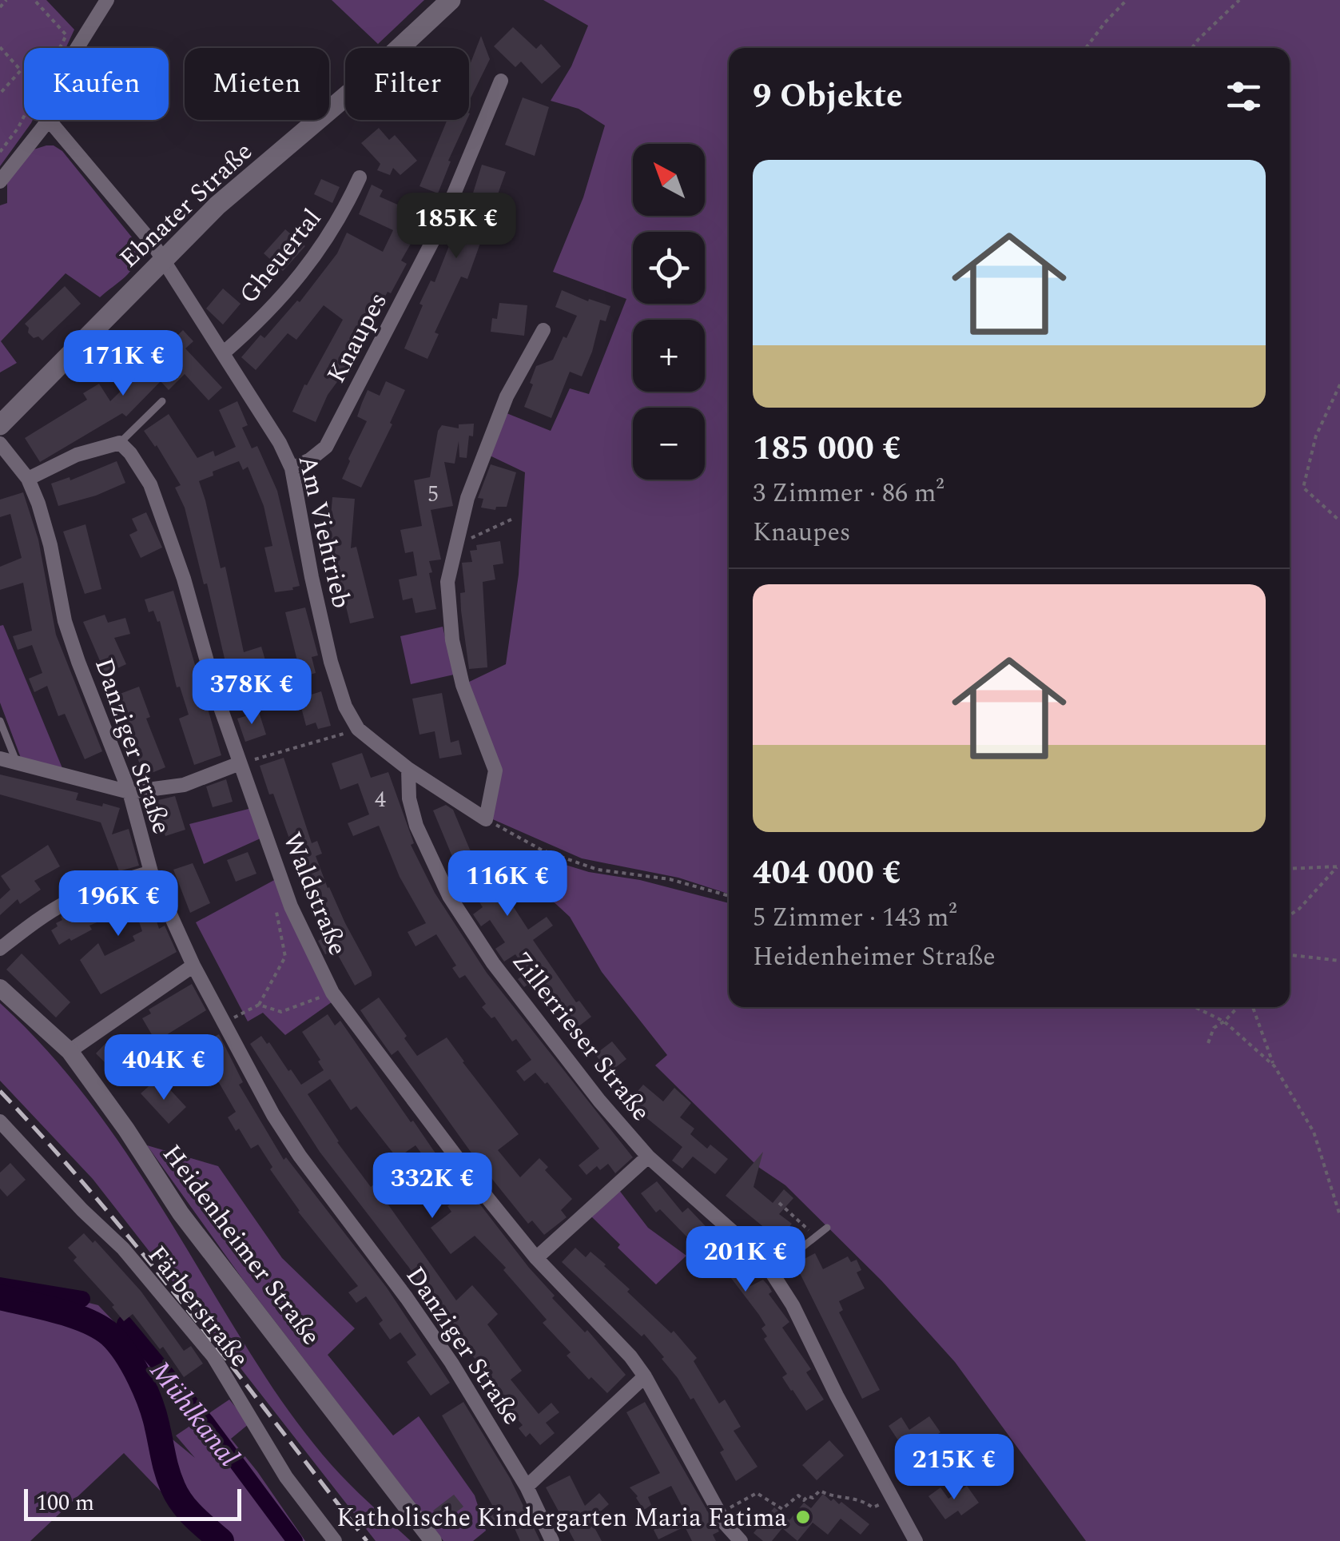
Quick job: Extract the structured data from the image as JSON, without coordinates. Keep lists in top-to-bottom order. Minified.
{"streets":{"main road":["Ebnater Straße"],"street":["Gheuertal","Knaupes","Am Viehtrieb","Danziger Straße","Waldstraße","Zillerrieser Straße","Heidenheimer Straße","Färberstraße"]},"crossings":[["Ebnater Straße","Am Viehtrieb"],["Gheuertal","Am Viehtrieb"],["Knaupes","Am Viehtrieb"],["Am Viehtrieb","Zillerrieser Straße"],["Waldstraße","Zillerrieser Straße"]],"water":["Mühlkanal"],"places":["Katholische Kindergarten Maria Fatima"],"house_numbers":["5","4"],"scale_bar":"100 m","north":"top left","page":{"chip":["Kaufen","Mieten","Filter"],"heading":"9 Objekte","map_buttons":["+","−"],"list":[{"name":"185 000 €","note":"3 Zimmer · 86 m² · Knaupes"},{"name":"404 000 €","note":"5 Zimmer · 143 m² · Heidenheimer Straße"}],"price":["185K €","171K €","378K €","116K €","196K €","404K €","332K €","201K €","215K €"],"scale":"100 m"}}
